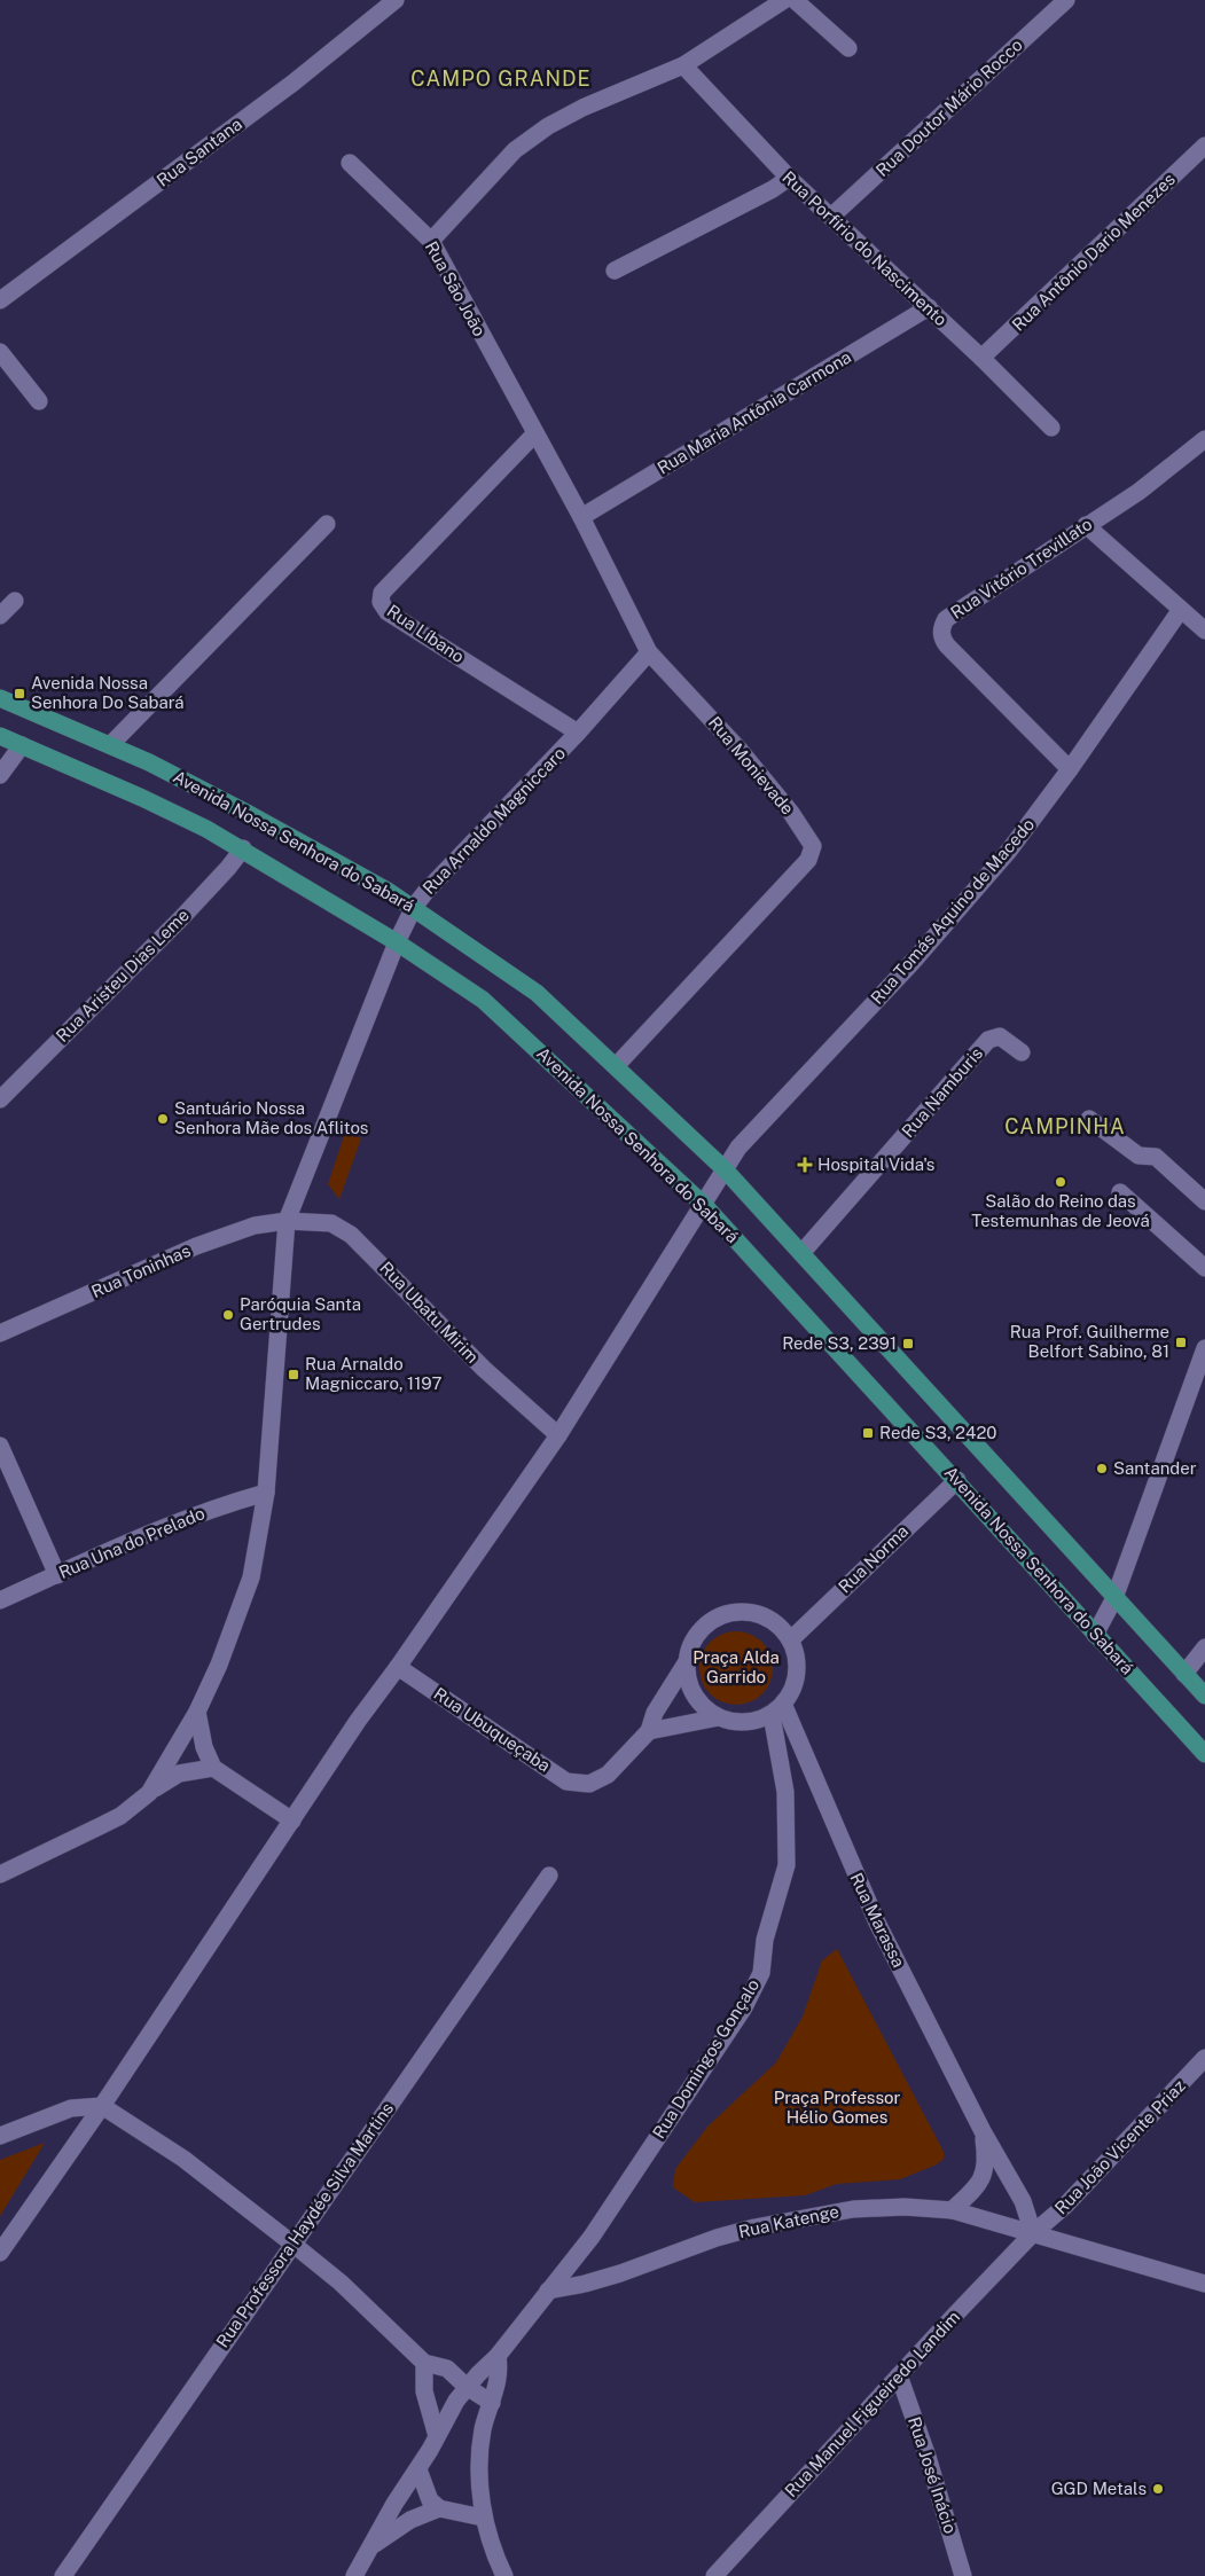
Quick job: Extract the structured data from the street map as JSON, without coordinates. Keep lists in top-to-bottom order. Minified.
{"streets":{"main road":["Avenida Nossa Senhora do Sabará"],"street":["Rua Doutor Mário Rocco","Rua Santana","Rua Porfírio do Nascimento","Rua Antônio Dario Menezes","Rua São João","Rua Maria Antônia Carmona","Rua Vitório Trevillato","Rua Líbano","Rua Monievade","Rua Arnaldo Magniccaro","Rua Tomás Aquino de Macedo","Rua Aristeu Dias Leme","Rua Namburis","Rua Toninhas","Rua Ubatu Mirim","Rua Una do Prelado","Rua Norma","Rua Ubuqueçaba","Rua Marassa","Rua Domingos Gonçalo","Rua João Vicente Priaz","Rua Katenge","Rua Professora Haydée Silva Martins","Rua Manuel Figueiredo Landim","Rua José Inácio"]},"crossings":[["Rua Doutor Mário Rocco","Rua Porfírio do Nascimento"],["Rua Porfírio do Nascimento","Rua Antônio Dario Menezes"],["Rua Porfírio do Nascimento","Rua Maria Antônia Carmona"],["Rua São João","Rua Líbano"],["Rua São João","Rua Monievade"],["Rua Maria Antônia Carmona","Rua Monievade"],["Rua Vitório Trevillato","Rua Tomás Aquino de Macedo"],["Rua Líbano","Rua Monievade"],["Rua Líbano","Rua Arnaldo Magniccaro"],["Rua Monievade","Rua Arnaldo Magniccaro"],["Rua Monievade","Avenida Nossa Senhora do Sabará"],["Rua Arnaldo Magniccaro","Avenida Nossa Senhora do Sabará"],["Rua Arnaldo Magniccaro","Rua Toninhas"],["Rua Arnaldo Magniccaro","Rua Ubatu Mirim"],["Rua Arnaldo Magniccaro","Rua Una do Prelado"],["Avenida Nossa Senhora do Sabará","Rua Tomás Aquino de Macedo"],["Avenida Nossa Senhora do Sabará","Rua Aristeu Dias Leme"],["Avenida Nossa Senhora do Sabará","Rua Namburis"],["Avenida Nossa Senhora do Sabará","Rua Norma"],["Rua Tomás Aquino de Macedo","Rua Ubatu Mirim"],["Rua Tomás Aquino de Macedo","Rua Ubuqueçaba"],["Rua Toninhas","Rua Ubatu Mirim"],["Rua Norma","Rua Marassa"],["Rua Norma","Rua Domingos Gonçalo"],["Rua Marassa","Rua Domingos Gonçalo"],["Rua Marassa","Rua João Vicente Priaz"],["Rua Marassa","Rua Katenge"],["Rua Marassa","Rua Manuel Figueiredo Landim"],["Rua Domingos Gonçalo","Rua Katenge"],["Rua João Vicente Priaz","Rua Katenge"],["Rua João Vicente Priaz","Rua Manuel Figueiredo Landim"],["Rua Katenge","Rua Manuel Figueiredo Landim"],["Rua Manuel Figueiredo Landim","Rua José Inácio"]],"districts":["CAMPO GRANDE","CAMPINHA"],"parks":["Praça Alda Garrido","Praça Professor Hélio Gomes"],"places":{"transit":["Avenida Nossa Senhora Do Sabará","Rua Prof. Guilherme Belfort Sabino, 81","Rede S3, 2391","Rua Arnaldo Magniccaro, 1197","Rede S3, 2420"],"other":["Santuário Nossa Senhora Mãe dos Aflitos","Salão do Reino das Testemunhas de Jeová","Paróquia Santa Gertrudes","Santander","GGD Metals"],"health":["Hospital Vida's"]}}
